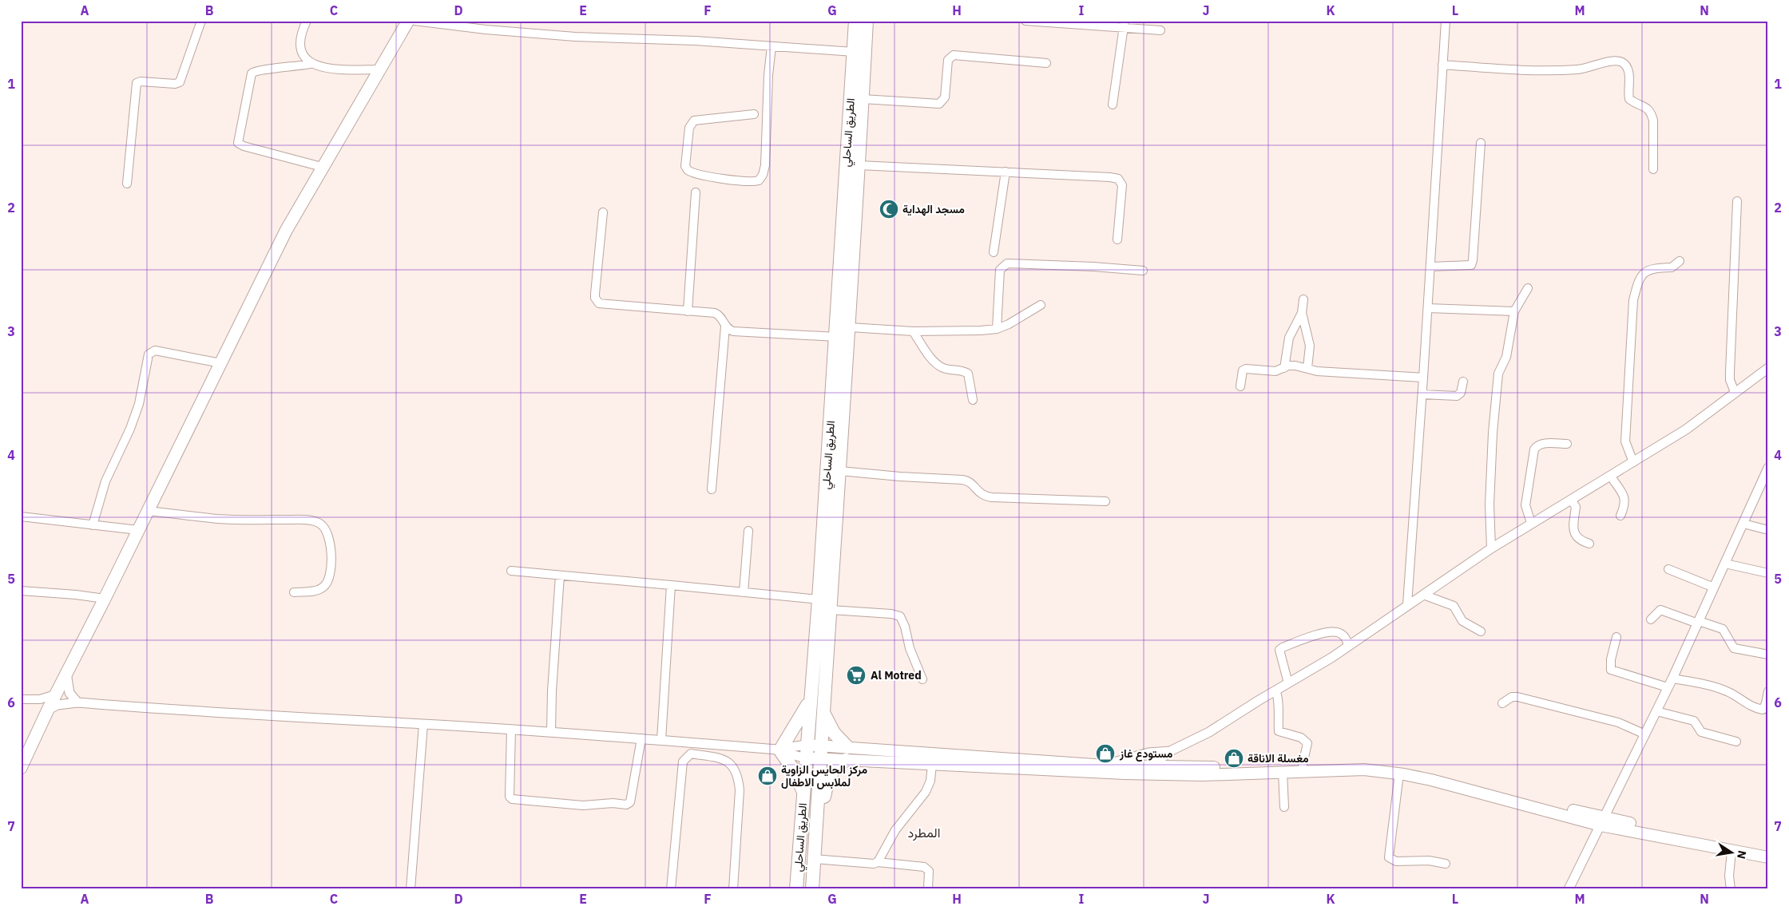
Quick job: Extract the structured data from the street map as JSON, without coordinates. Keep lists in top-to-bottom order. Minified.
{"streets":{"highway":["الطريق الساحلي"]},"districts":["المطرد"],"places":{"mosque":["مسجد الهداية"],"supermarket":["Al Motred"],"shop":["مستودع غاز","مغسلة الاناقة","مركز الحايس الزاوية لملابس الاطفال"]},"north":"right","grid":{"columns":["A","B","C","D","E","F","G","H","I","J","K","L","M","N"],"rows":["1","2","3","4","5","6","7"]}}
